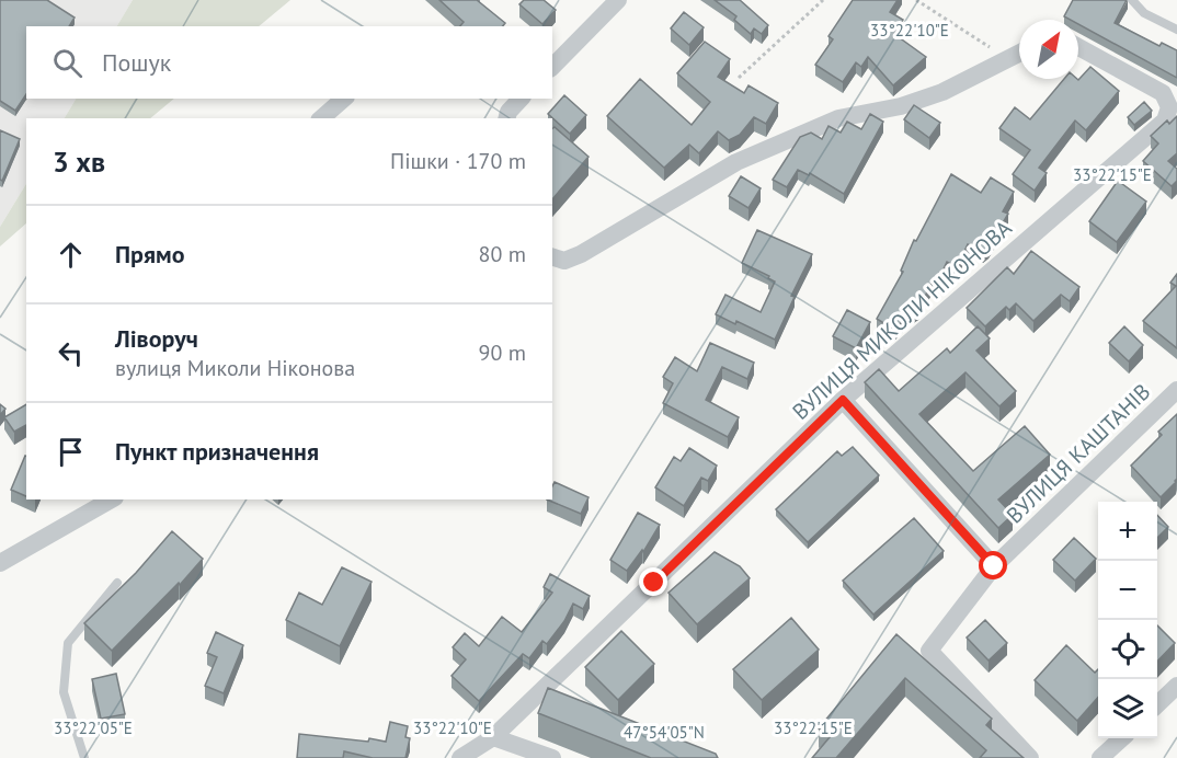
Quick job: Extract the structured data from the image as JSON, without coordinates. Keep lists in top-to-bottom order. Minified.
{"streets":{"street":["ВУЛИЦЯ МИКОЛИ НІКОНОВА","ВУЛИЦЯ КАШТАНІВ"]},"north":"top right","page":{"search":"Пошук","heading":["3 хв","Пішки · 170 m"],"list":[["Прямо","80 m"],["Ліворуч","вулиця Миколи Ніконова","90 m"],"Пункт призначення"],"map_buttons":["+","−"]},"coordinates":["33°22'10\"E","33°22'15\"E","33°22'05\"E","47°54'05\"N"]}
